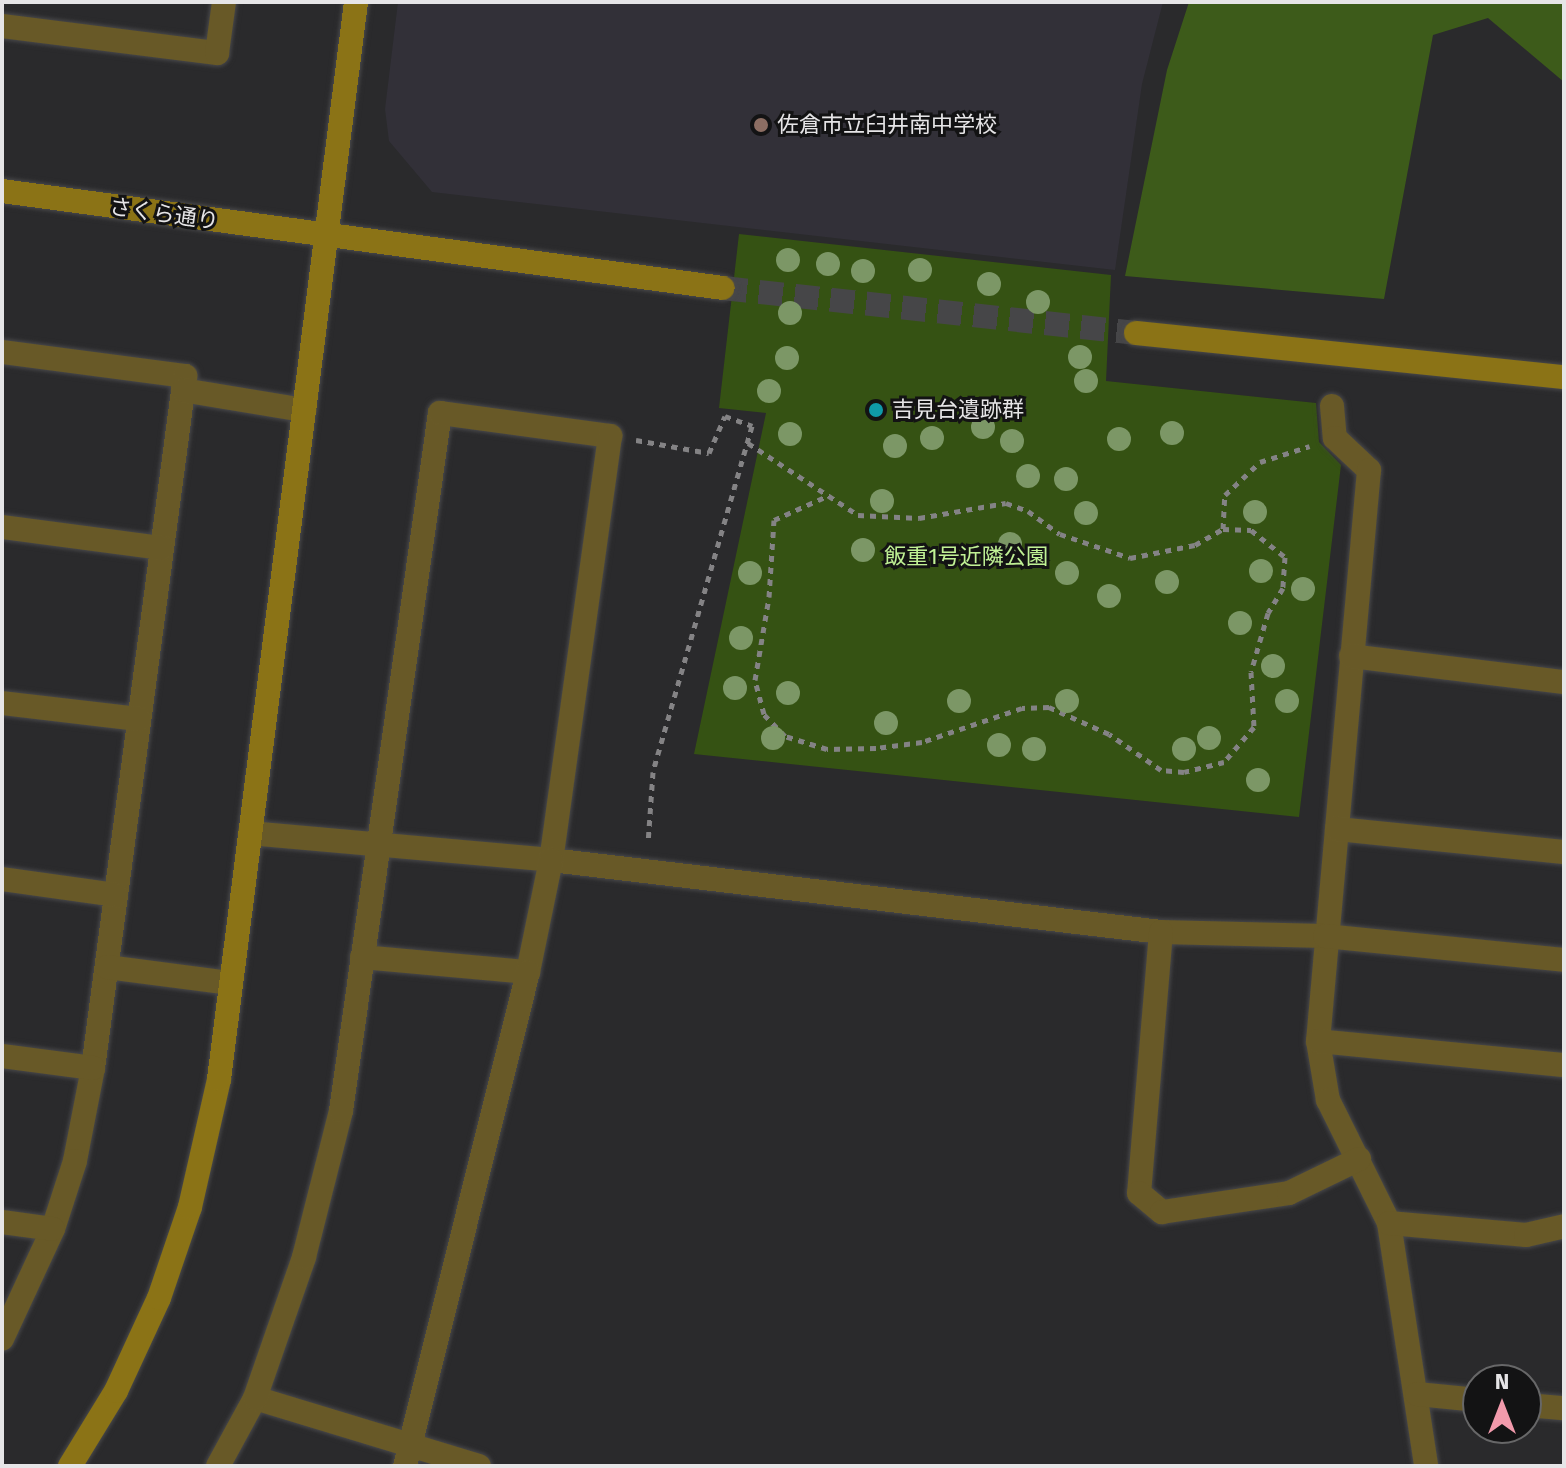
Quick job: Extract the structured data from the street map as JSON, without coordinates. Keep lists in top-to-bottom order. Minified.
{"streets":{"street":["さくら通り"]},"parks":["飯重1号近隣公園"],"places":["佐倉市立臼井南中学校","吉見台遺跡群"],"north":"top"}
